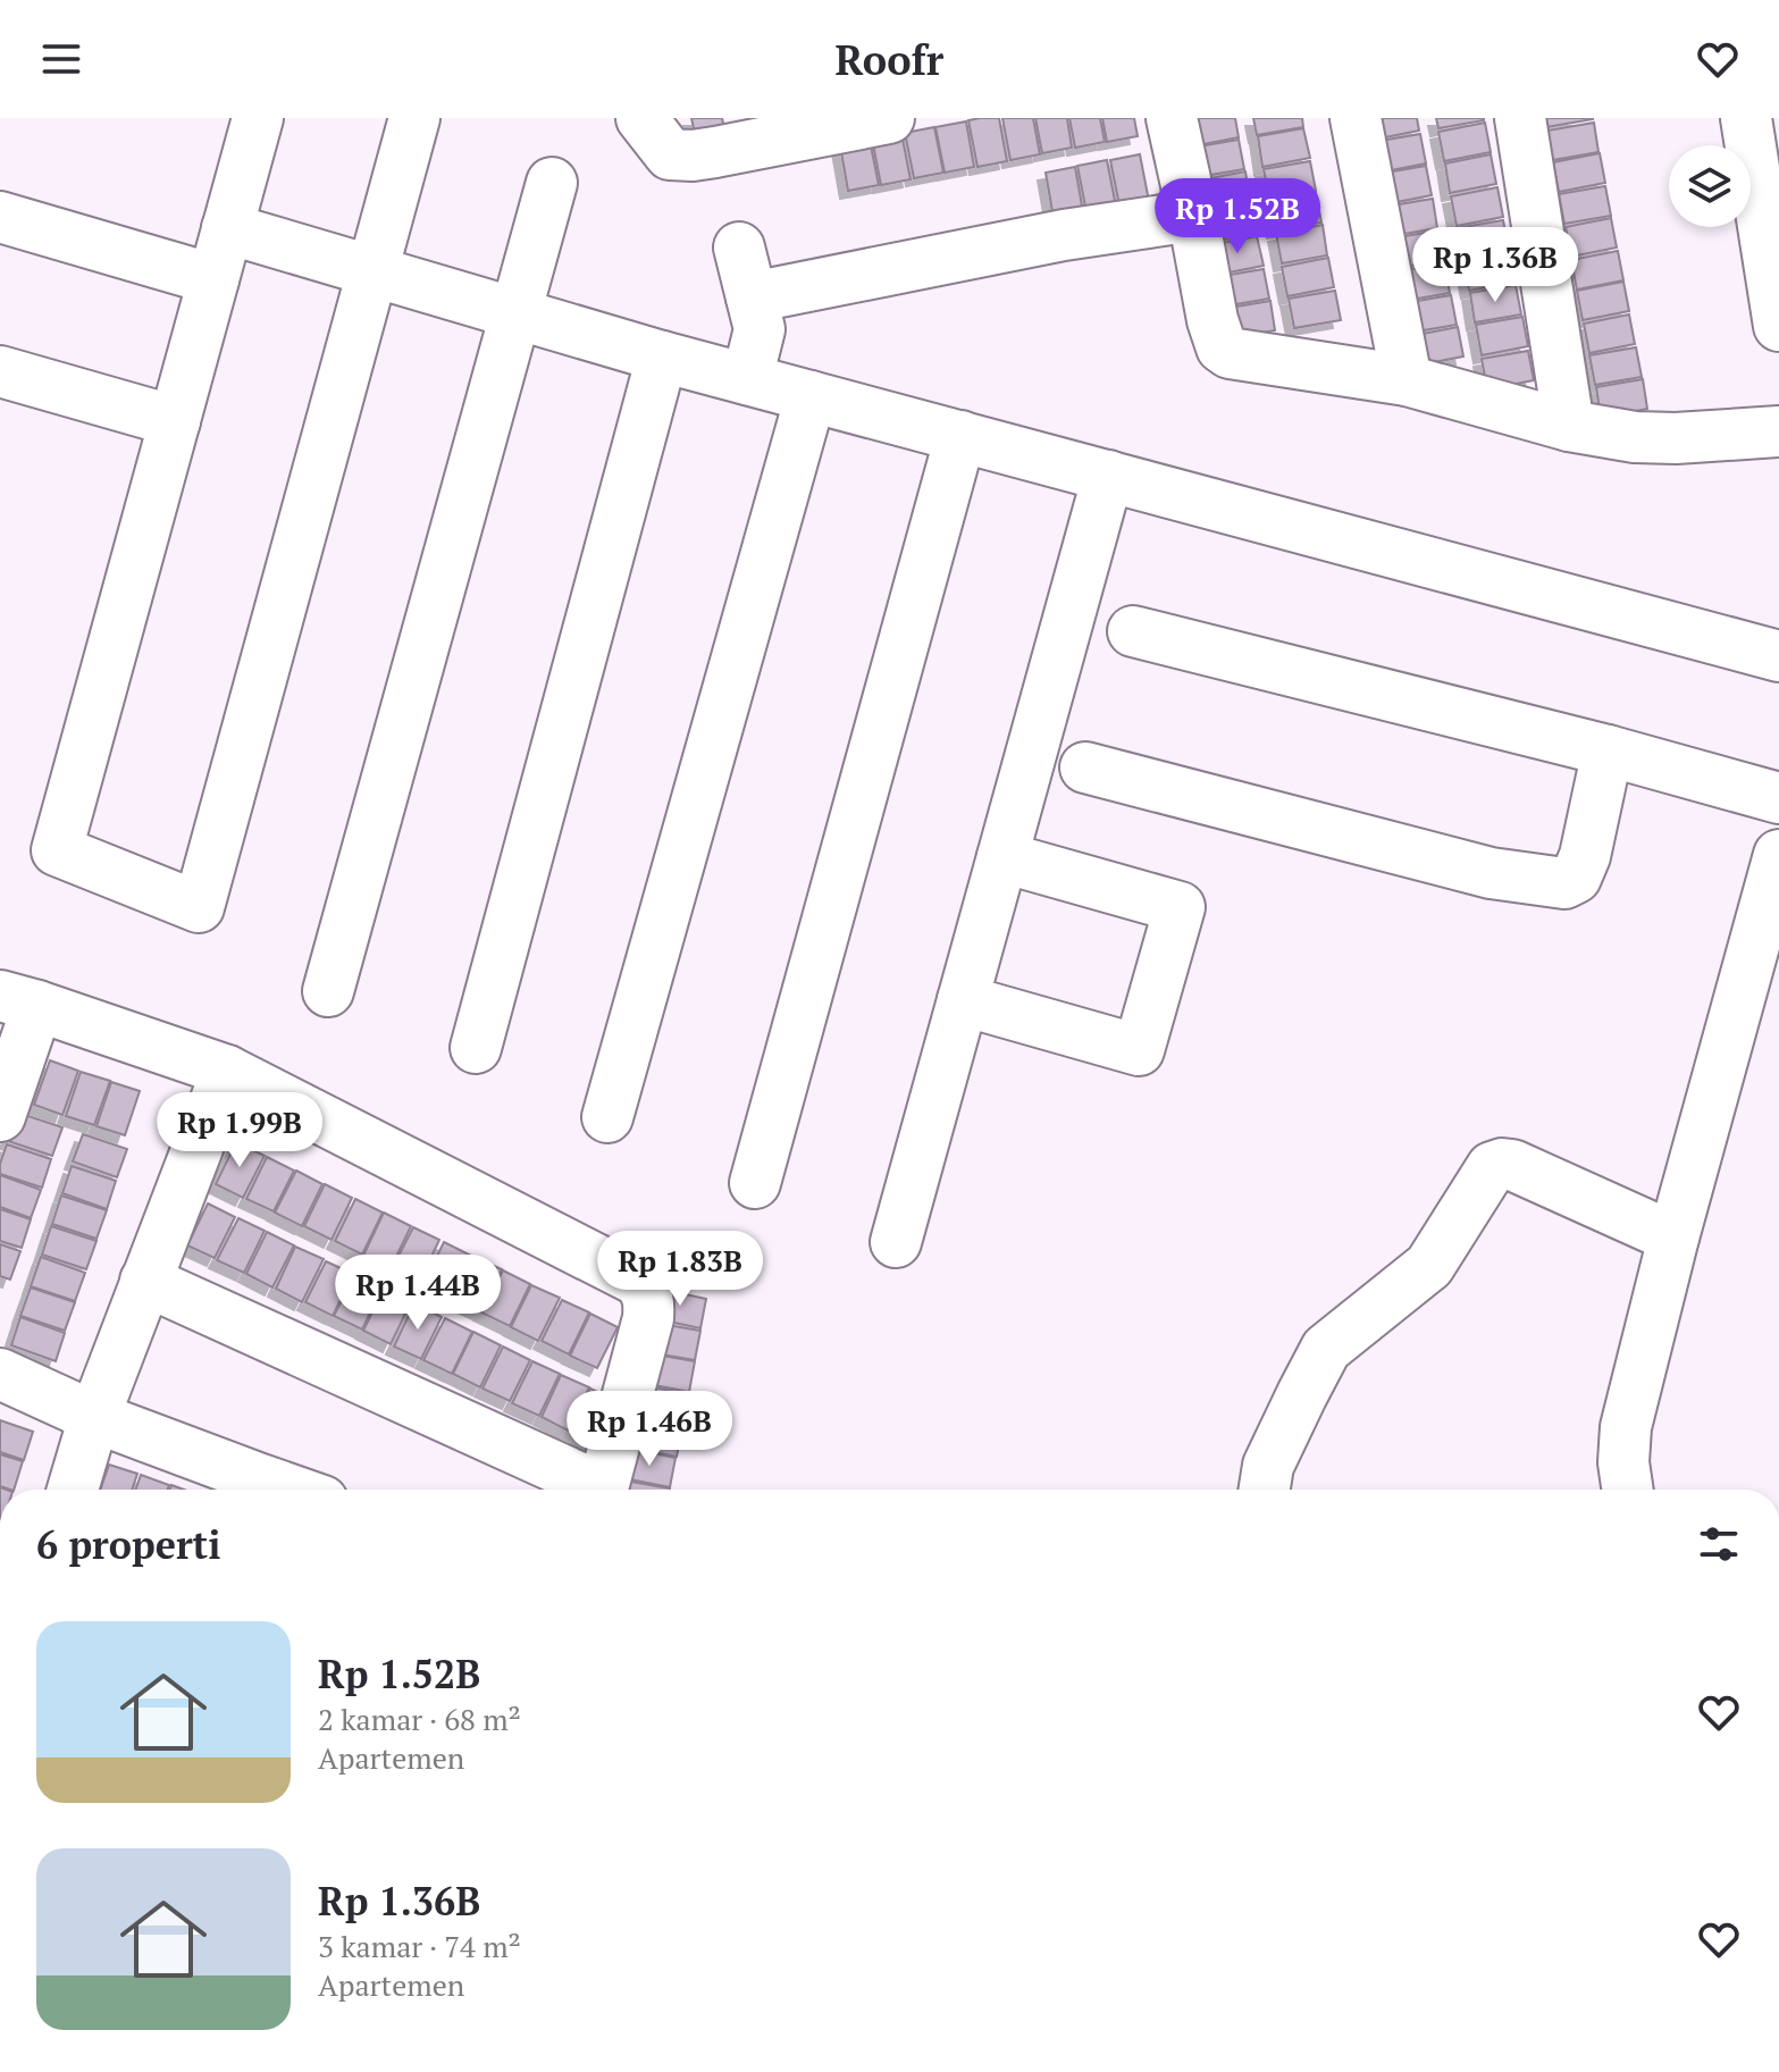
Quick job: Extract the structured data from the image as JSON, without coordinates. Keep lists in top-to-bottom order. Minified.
{"page":{"header":"Roofr","price":["Rp 1.52B","Rp 1.36B","Rp 1.99B","Rp 1.83B","Rp 1.44B","Rp 1.46B"],"heading":"6 properti","list":[{"name":"Rp 1.52B","note":"2 kamar · 68 m² · Apartemen"},{"name":"Rp 1.36B","note":"3 kamar · 74 m² · Apartemen"}]}}
